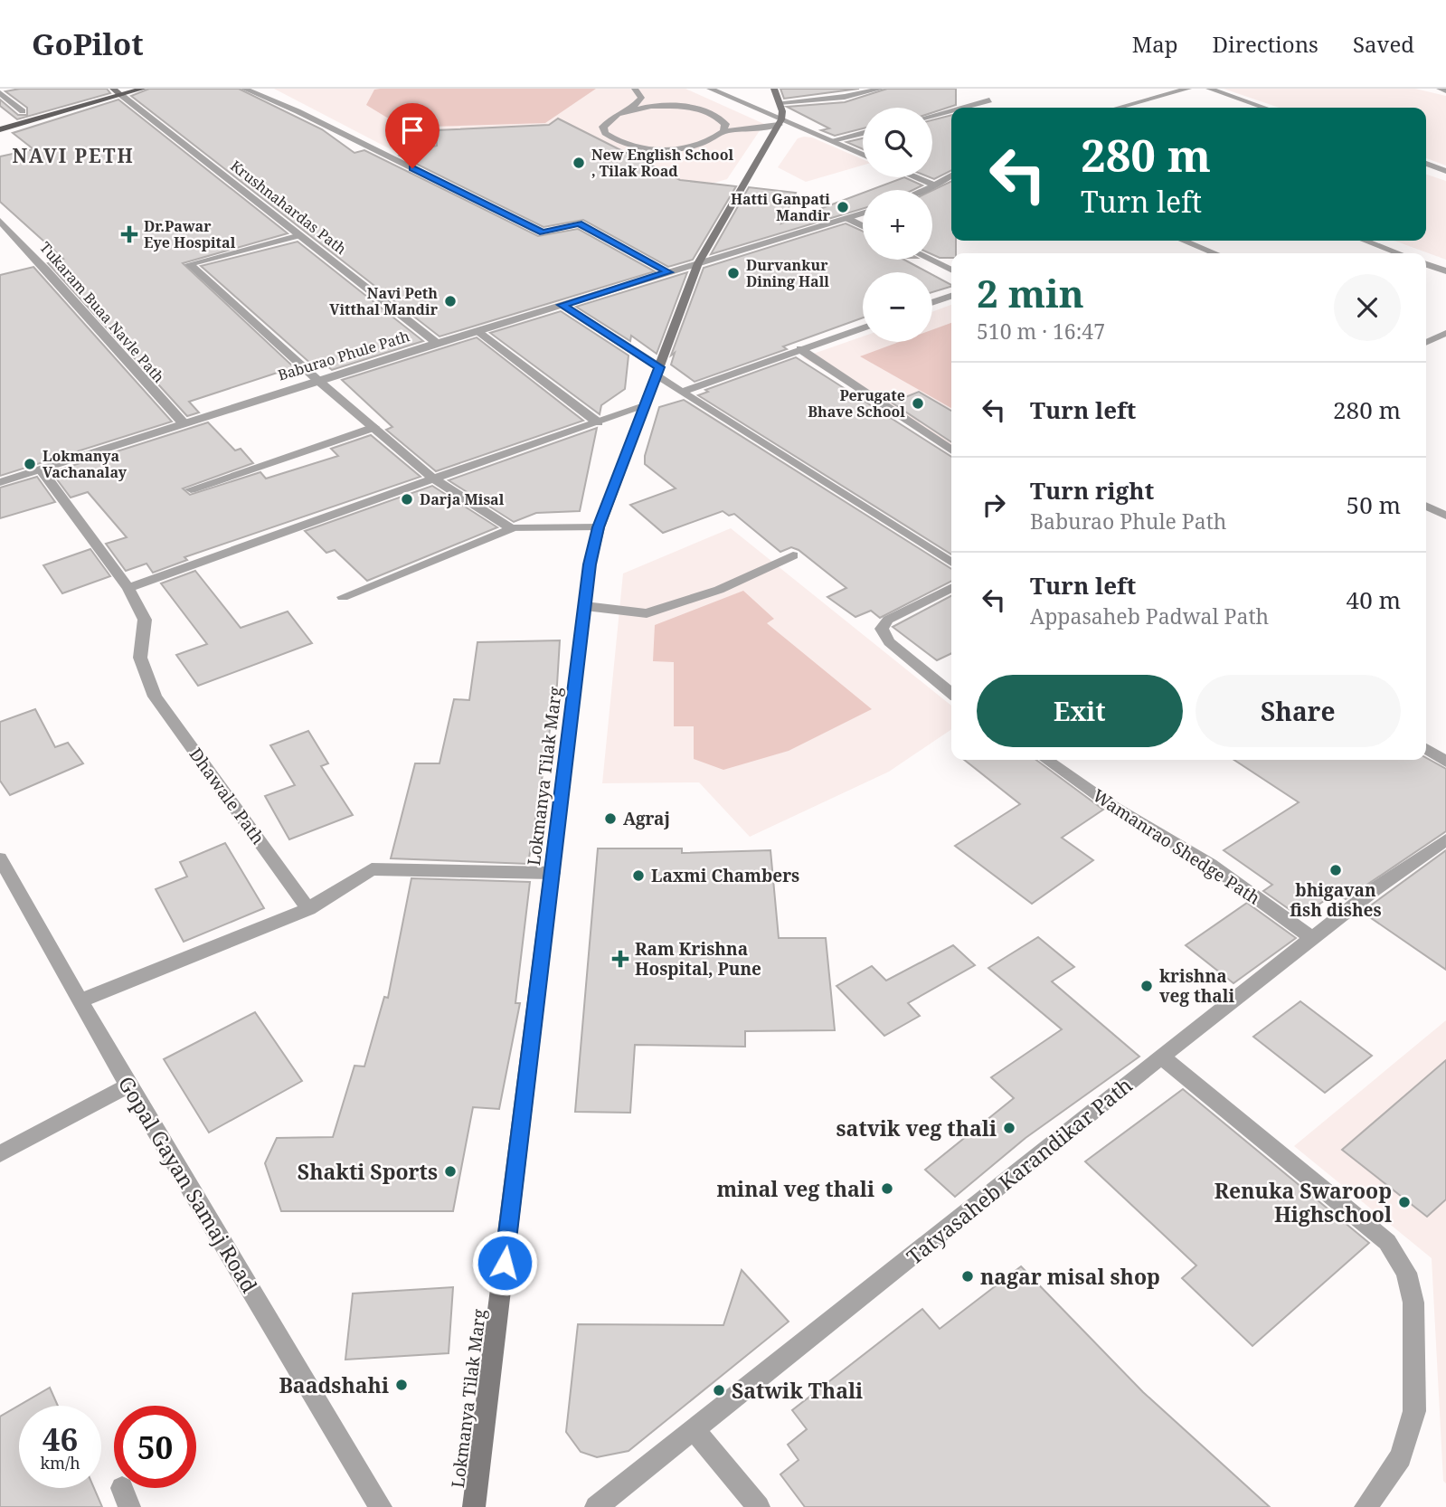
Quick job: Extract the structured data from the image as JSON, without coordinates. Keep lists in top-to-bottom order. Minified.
{"streets":{"main road":["Lokmanya Tilak Marg"],"street":["Krushnahardas Path","Tukaram Buaa Navle Path","Baburao Phule Path","Dhawale Path","Wamanrao Shedge Path","Tatyasaheb Karandikar Path","Gopal Gayan Samaj Road"]},"crossings":[["Krushnahardas Path","Baburao Phule Path"],["Tukaram Buaa Navle Path","Baburao Phule Path"],["Baburao Phule Path","Lokmanya Tilak Marg"],["Baburao Phule Path","Dhawale Path"],["Wamanrao Shedge Path","Tatyasaheb Karandikar Path"]],"districts":["NAVI PETH"],"places":{"other":["New English School , Tilak Road","Hatti Ganpati Mandir","Durvankur Dining Hall","Navi Peth Vitthal Mandir","Perugate Bhave School","Lokmanya Vachanalay","Darja Misal","Agraj","bhigavan fish dishes","Laxmi Chambers","krishna veg thali","satvik veg thali","Shakti Sports","minal veg thali","Renuka Swaroop Highschool","nagar misal shop","Baadshahi","Satwik Thali"],"health":["Dr.Pawar Eye Hospital","Ram Krishna Hospital, Pune"]},"page":{"header":"GoPilot","nav":["Map","Directions","Saved"],"map_buttons":["+","−"],"turn":["280 m","Turn left"],"heading":["2 min","510 m · 16:47"],"list":[{"name":"Turn left","value":"280 m"},{"name":"Turn right","note":"Baburao Phule Path","value":"50 m"},{"name":"Turn left","note":"Appasaheb Padwal Path","value":"40 m"}],"buttons":["Exit","Share"],"speed":"46 km/h","limit":"50"}}
